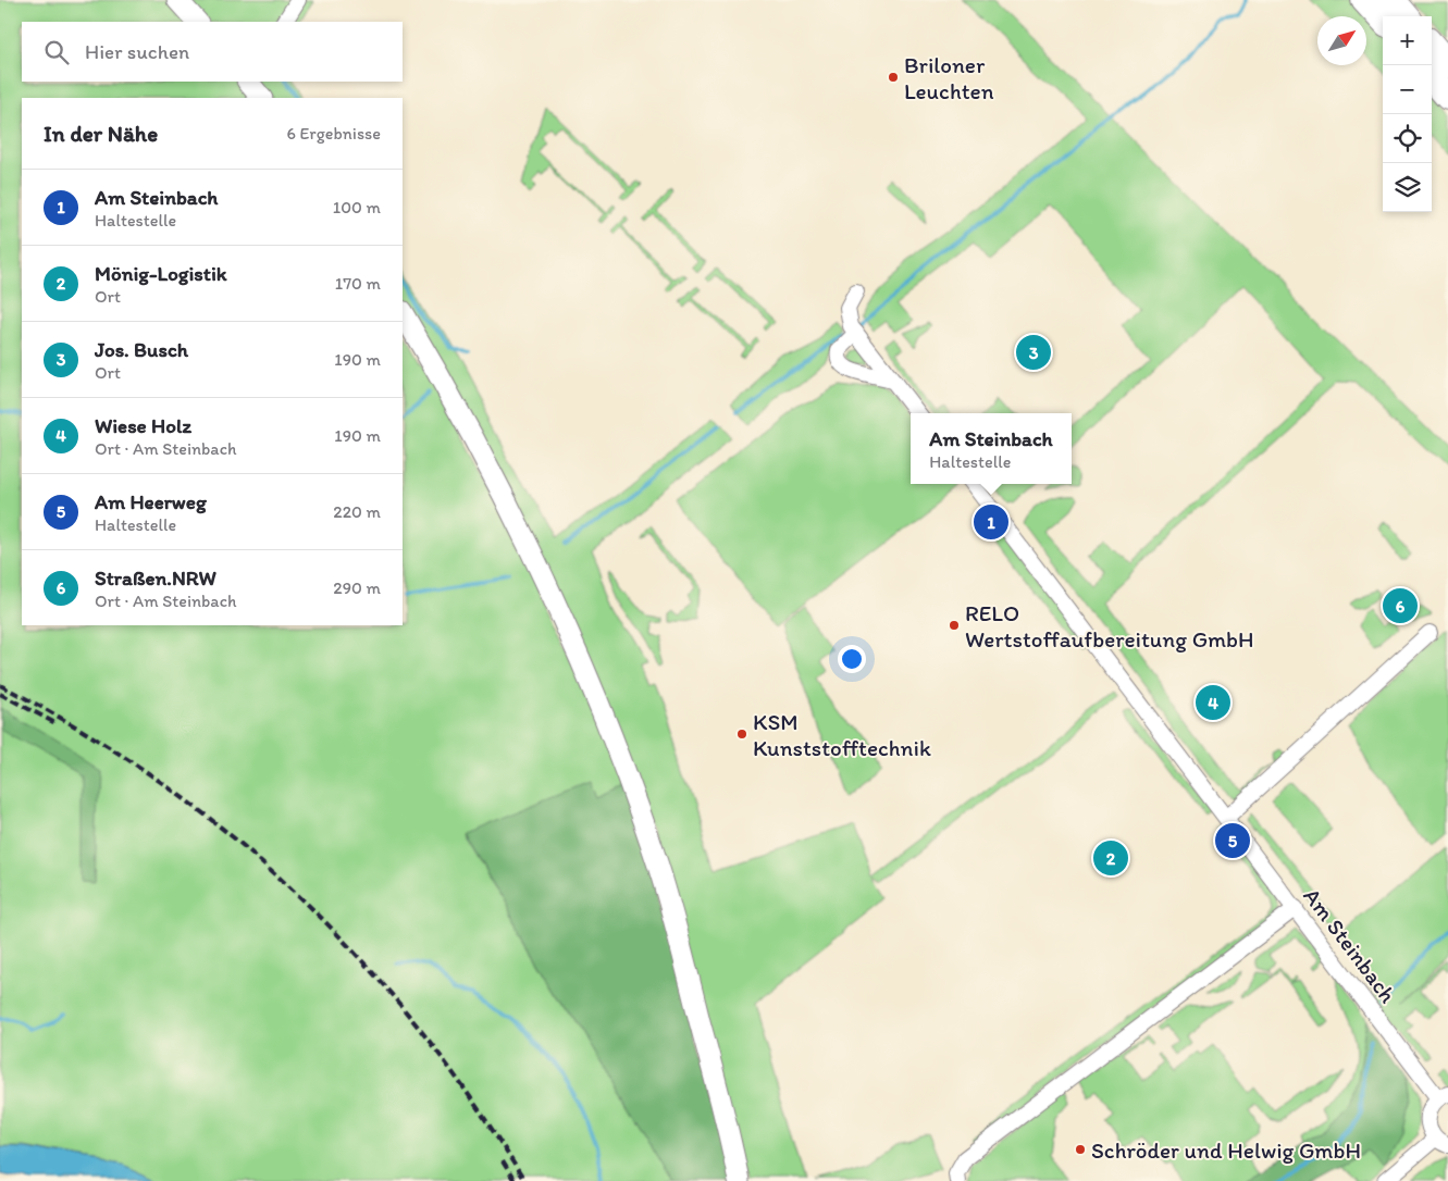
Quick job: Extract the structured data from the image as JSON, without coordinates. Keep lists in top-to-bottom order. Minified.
{"streets":{"street":["Am Steinbach"]},"places":["Briloner Leuchten","RELO Wertstoffaufbereitung GmbH","KSM Kunststofftechnik","Schröder und Helwig GmbH"],"north":"top right","page":{"map_buttons":["+","−"],"search":"Hier suchen","heading":["In der Nähe","6 Ergebnisse"],"list":[{"mark":"1","name":"Am Steinbach","note":"Haltestelle","value":"100 m"},{"mark":"2","name":"Mönig-Logistik","note":"Ort","value":"170 m"},{"mark":"3","name":"Jos. Busch","note":"Ort","value":"190 m"},{"mark":"4","name":"Wiese Holz","note":"Ort · Am Steinbach","value":"190 m"},{"mark":"5","name":"Am Heerweg","note":"Haltestelle","value":"220 m"},{"mark":"6","name":"Straßen.NRW","note":"Ort · Am Steinbach","value":"290 m"}],"pins":["3","1","6","4","5","2"],"popup":["Am Steinbach","Haltestelle"]}}
